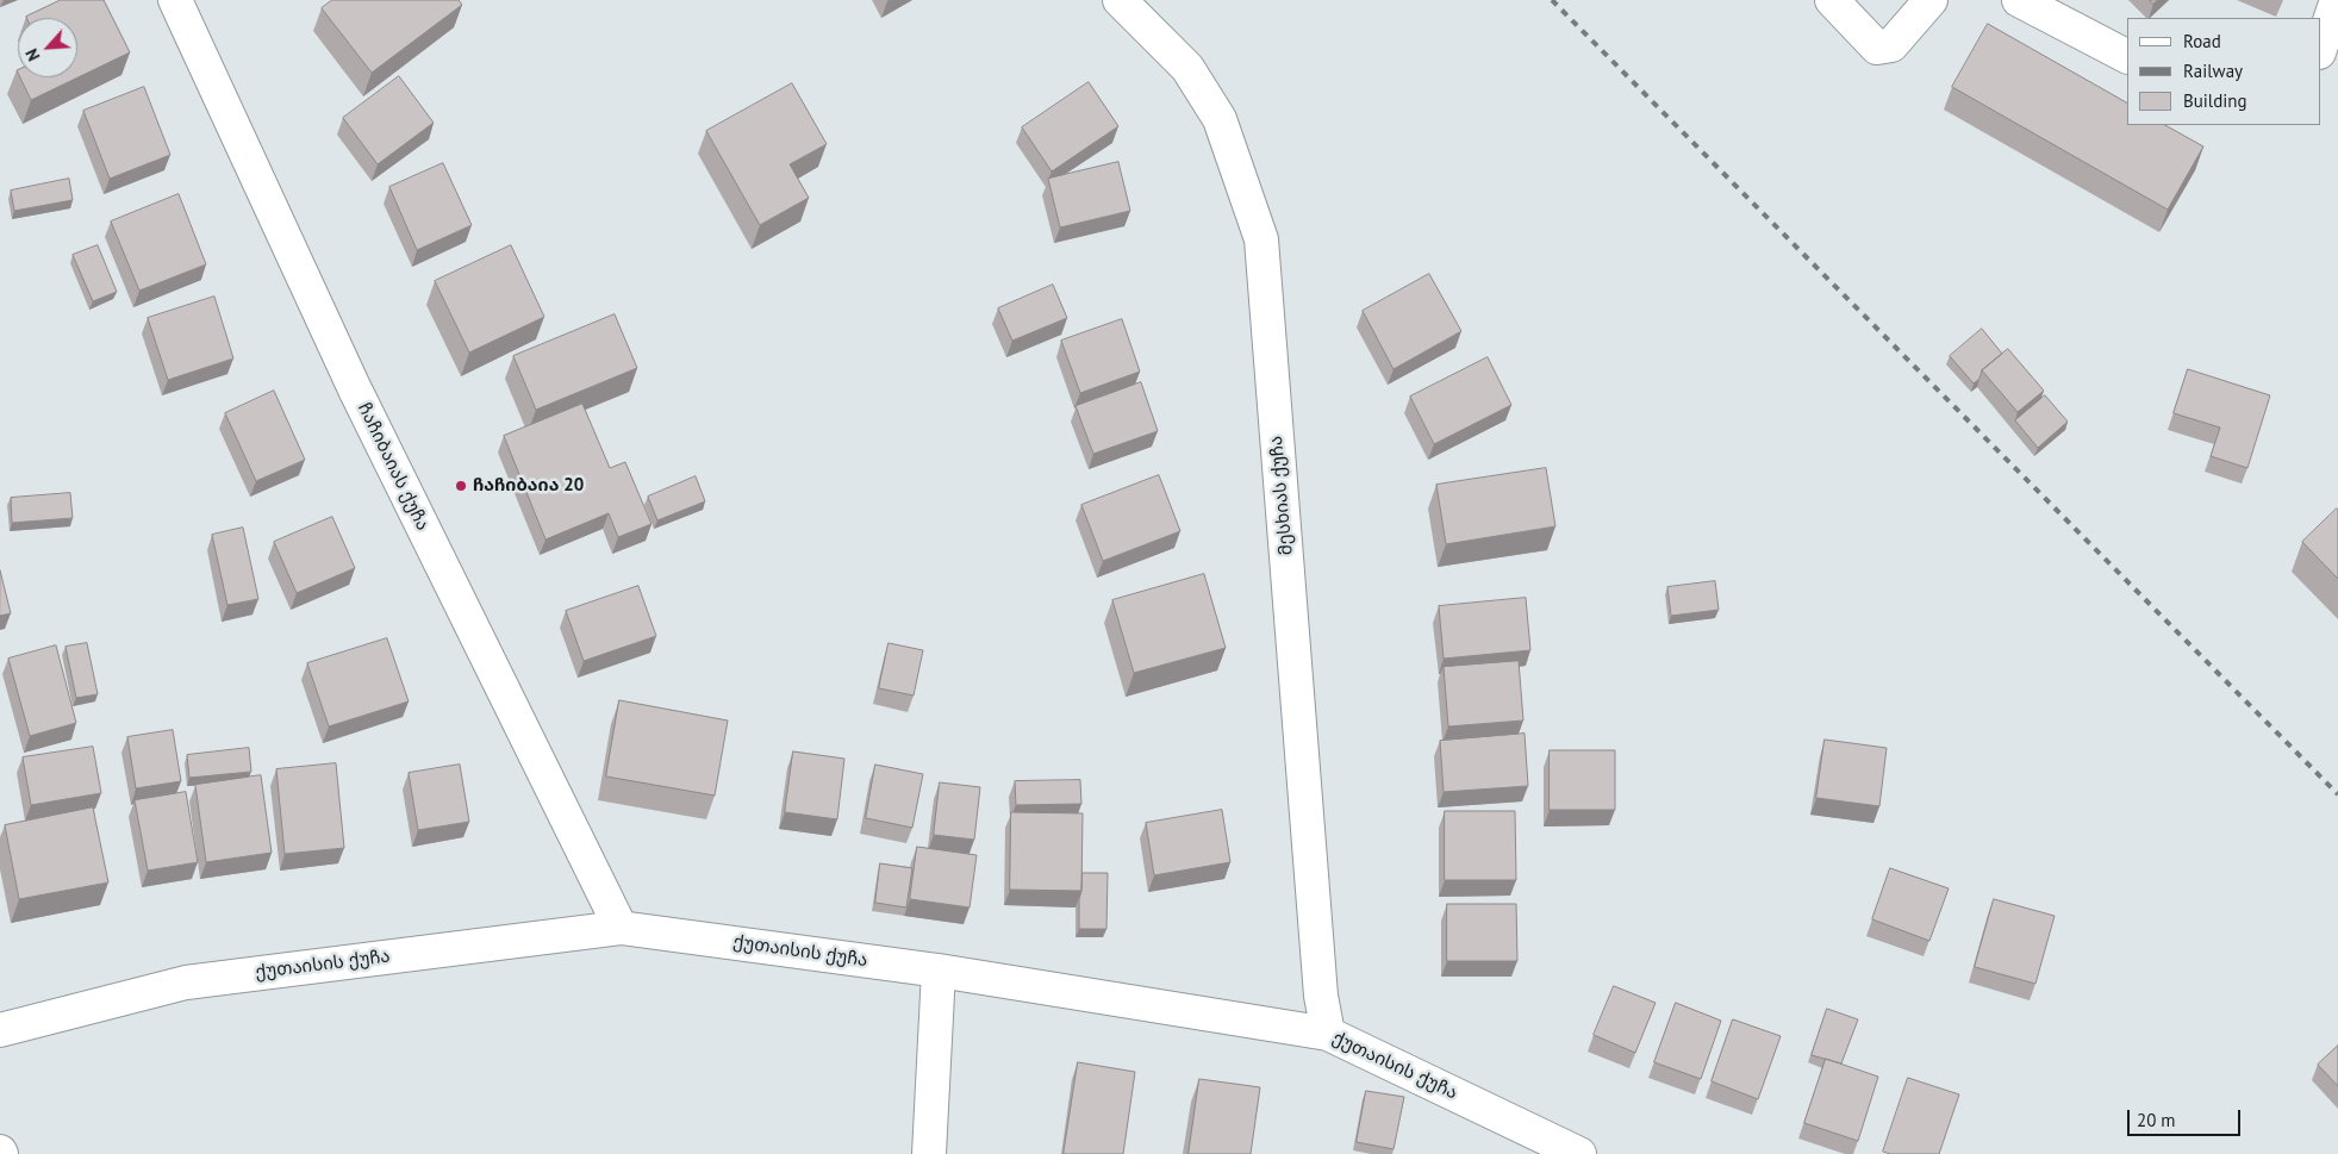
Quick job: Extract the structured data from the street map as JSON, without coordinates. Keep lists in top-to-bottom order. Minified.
{"streets":{"street":["ჩაჩიბაიას ქუჩა","მესხიას ქუჩა","ქუთაისის ქუჩა"]},"crossings":[["ჩაჩიბაიას ქუჩა","ქუთაისის ქუჩა"],["მესხიას ქუჩა","ქუთაისის ქუჩა"]],"places":["ჩაჩიბაია 20"],"legend":["Road","Railway","Building"],"scale_bar":"20 m","north":"bottom left"}
